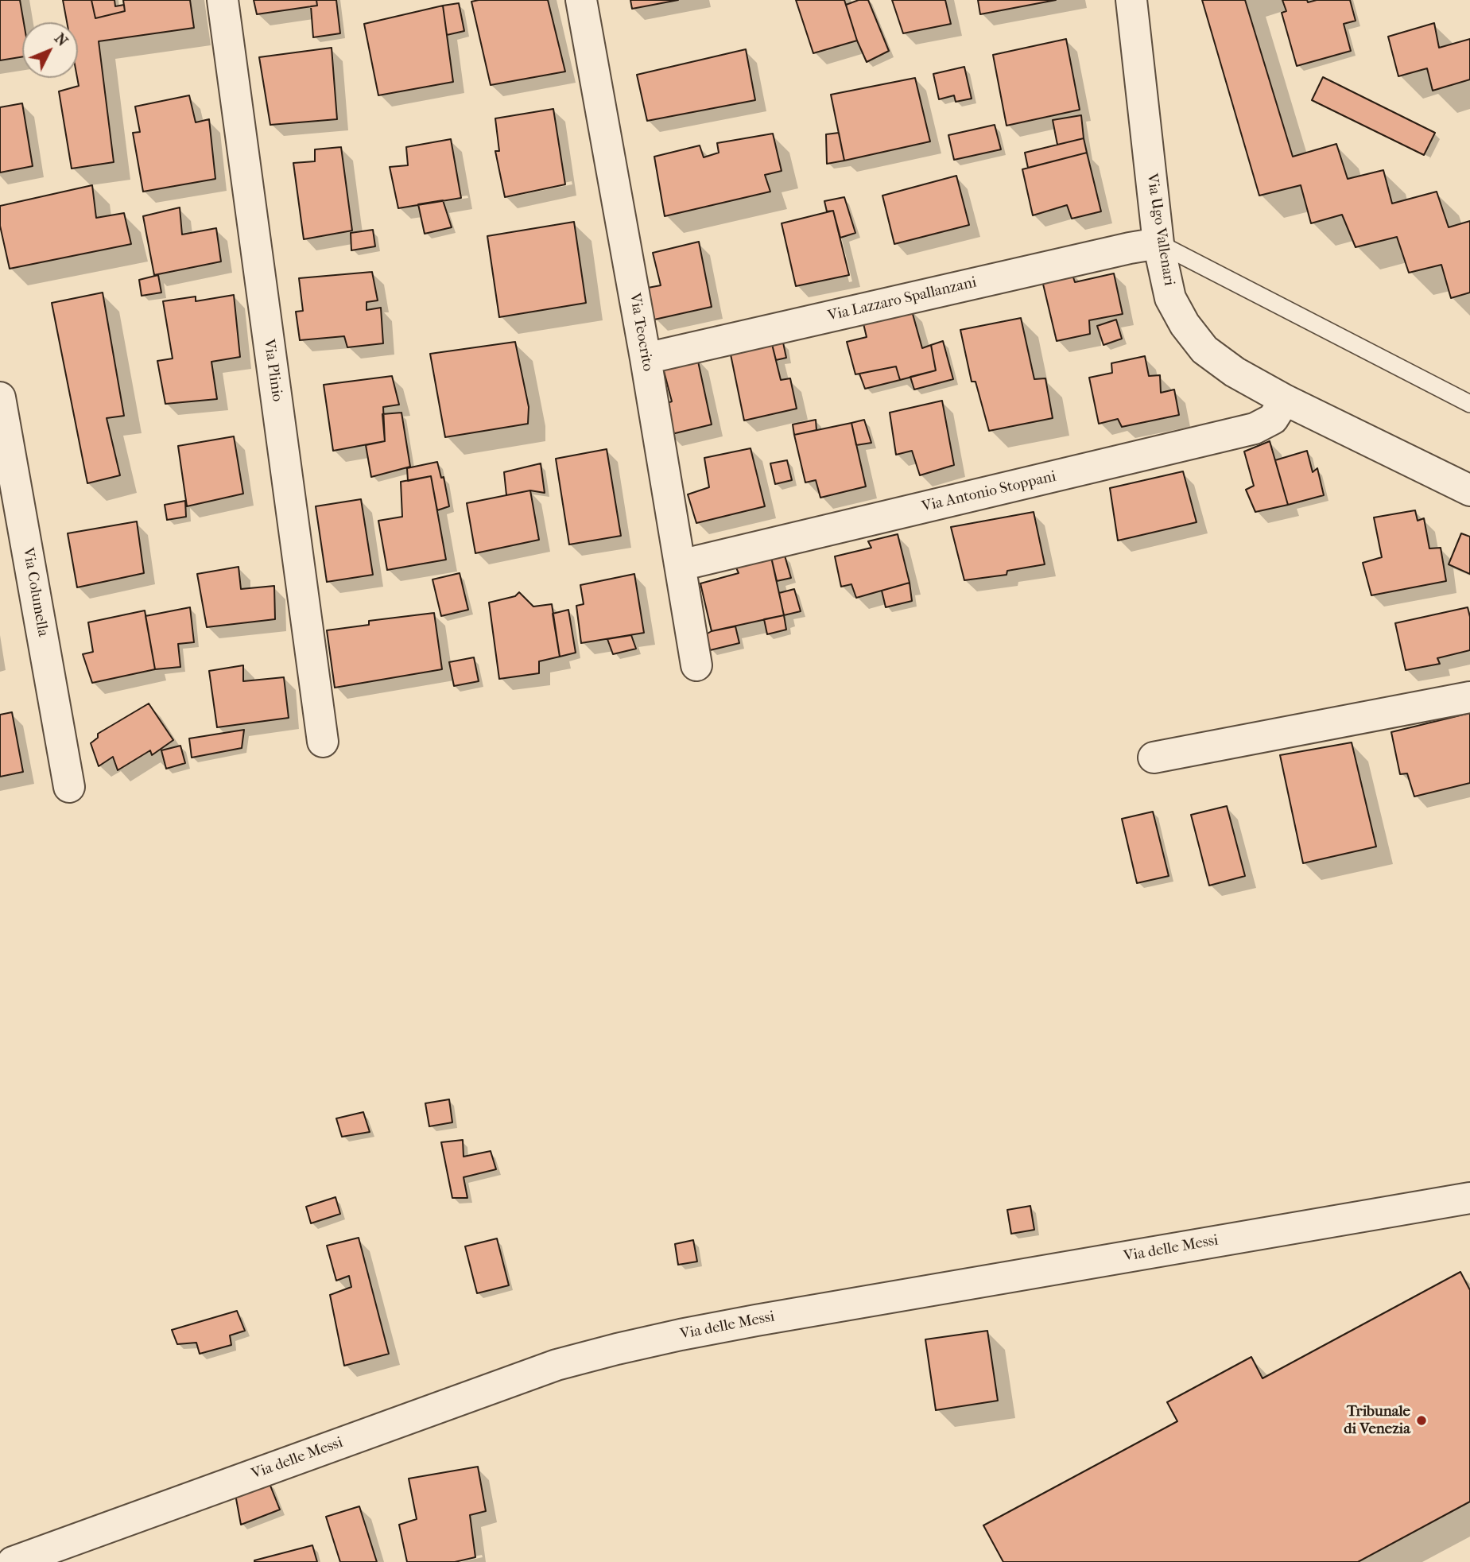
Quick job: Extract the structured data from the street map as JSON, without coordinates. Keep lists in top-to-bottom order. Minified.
{"streets":{"street":["Via Ugo Vallenari","Via Lazzaro Spallanzani","Via Teocrito","Via Plinio","Via Antonio Stoppani","Via Columella","Via delle Messi"]},"crossings":[["Via Ugo Vallenari","Via Lazzaro Spallanzani"],["Via Ugo Vallenari","Via Antonio Stoppani"],["Via Lazzaro Spallanzani","Via Teocrito"],["Via Teocrito","Via Antonio Stoppani"]],"places":["Tribunale di Venezia"],"north":"top right"}
